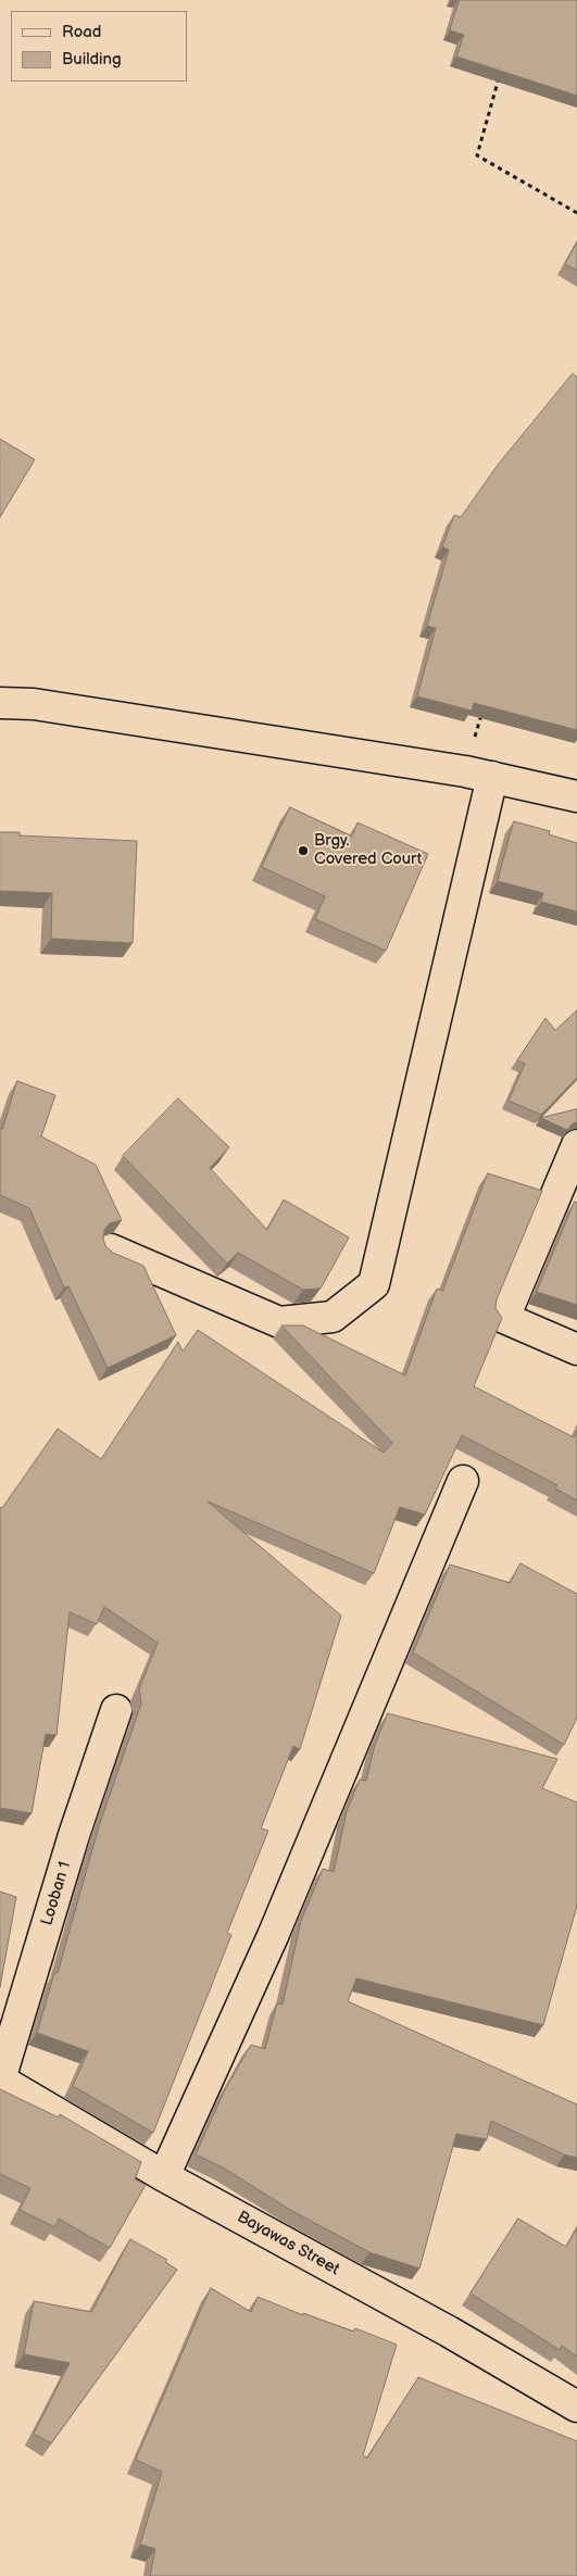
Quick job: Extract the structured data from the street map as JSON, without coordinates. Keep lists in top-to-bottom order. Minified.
{"streets":{"street":["Looban 1","Bayawas Street"]},"crossings":[["Looban 1","Bayawas Street"]],"places":["Brgy. Covered Court"],"legend":["Road","Building"]}
